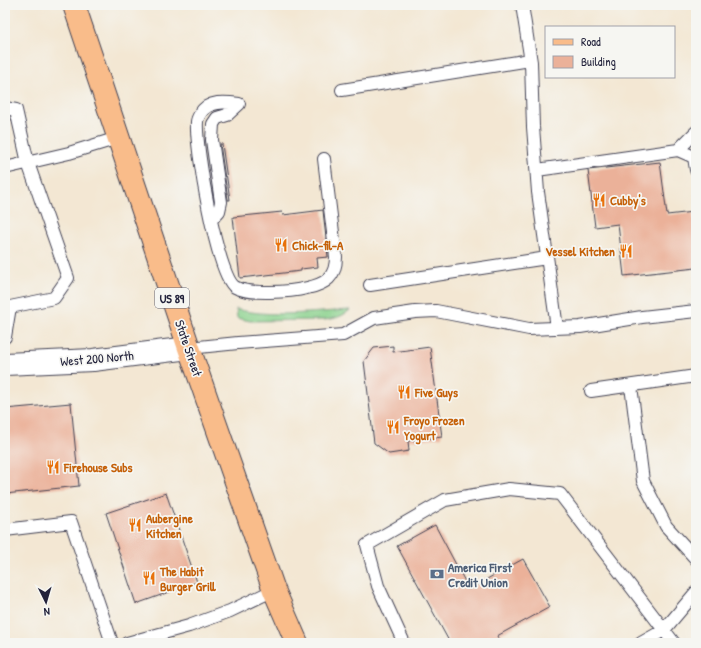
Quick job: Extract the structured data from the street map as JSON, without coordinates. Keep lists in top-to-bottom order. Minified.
{"streets":{"main road":["US 89","State Street"],"street":["West 200 North"]},"crossings":[["State Street","West 200 North"]],"places":{"restaurant":["Cubby's","Chick-fil-A","Vessel Kitchen","Five Guys","Froyo Frozen Yogurt","Firehouse Subs","Aubergine Kitchen","The Habit Burger Grill"],"bank":["America First Credit Union"]},"legend":["Road","Building"],"north":"bottom"}
